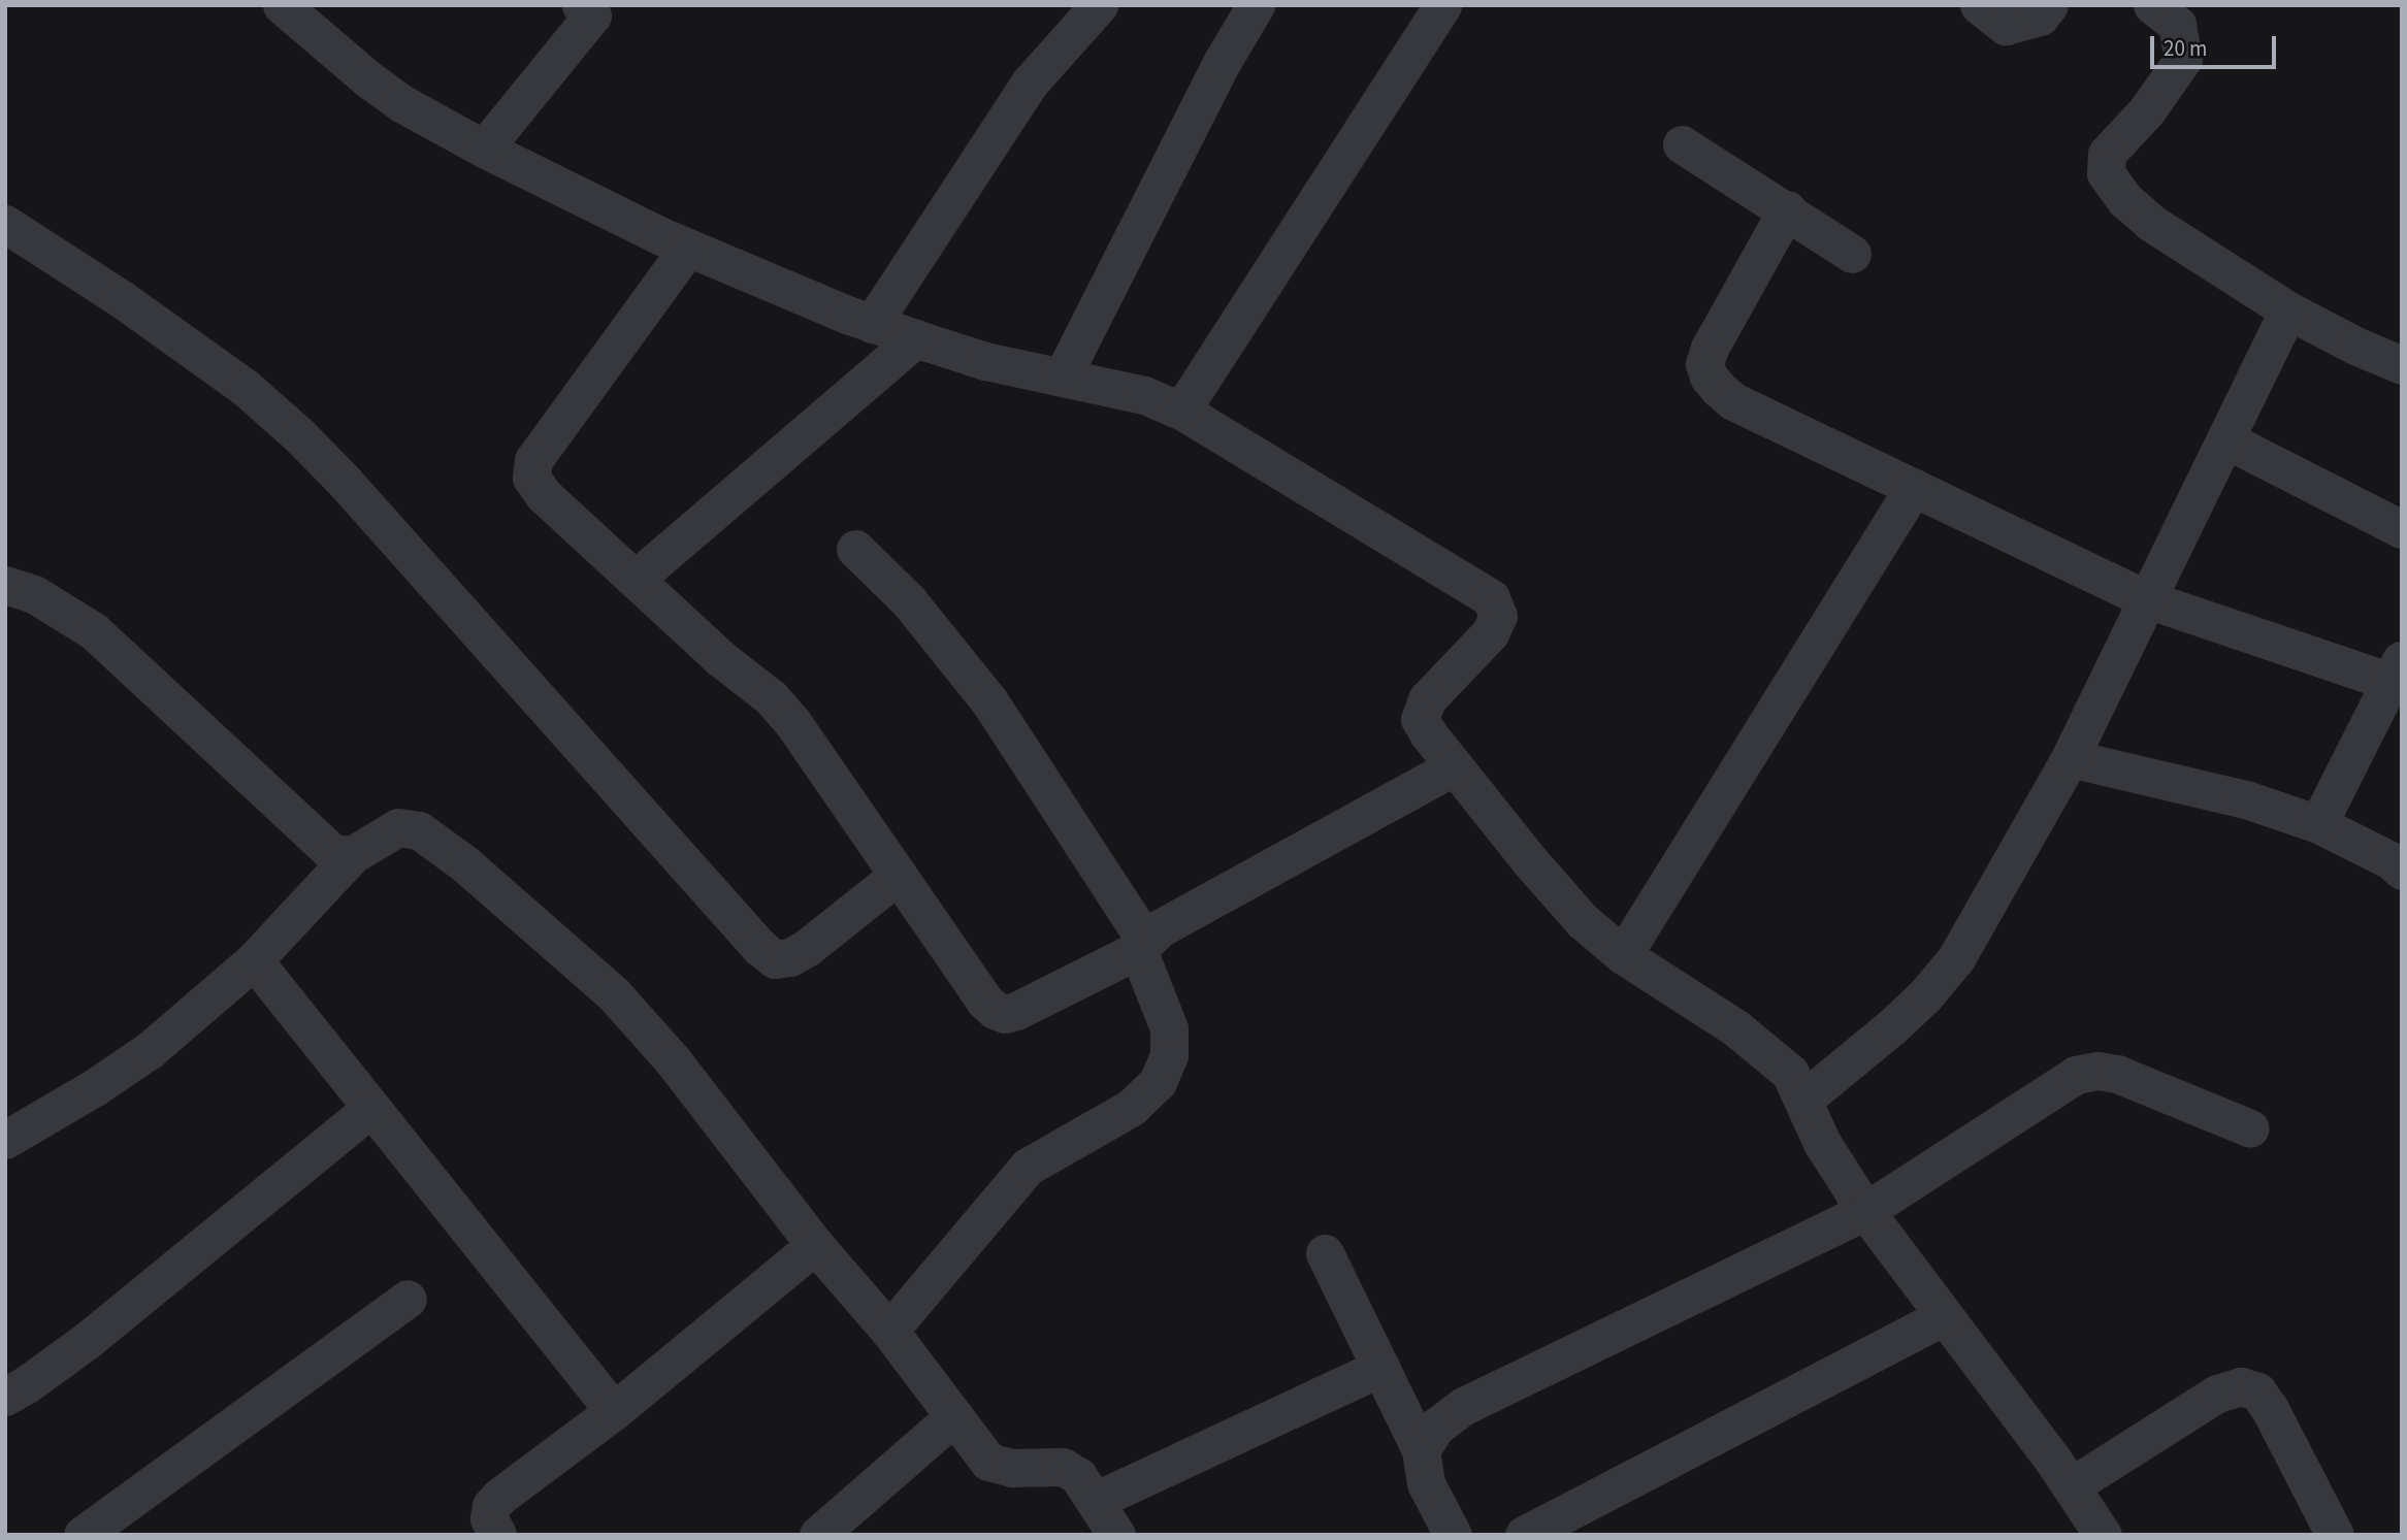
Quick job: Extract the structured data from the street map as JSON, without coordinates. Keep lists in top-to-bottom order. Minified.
{"scale_bar":"20 m"}
